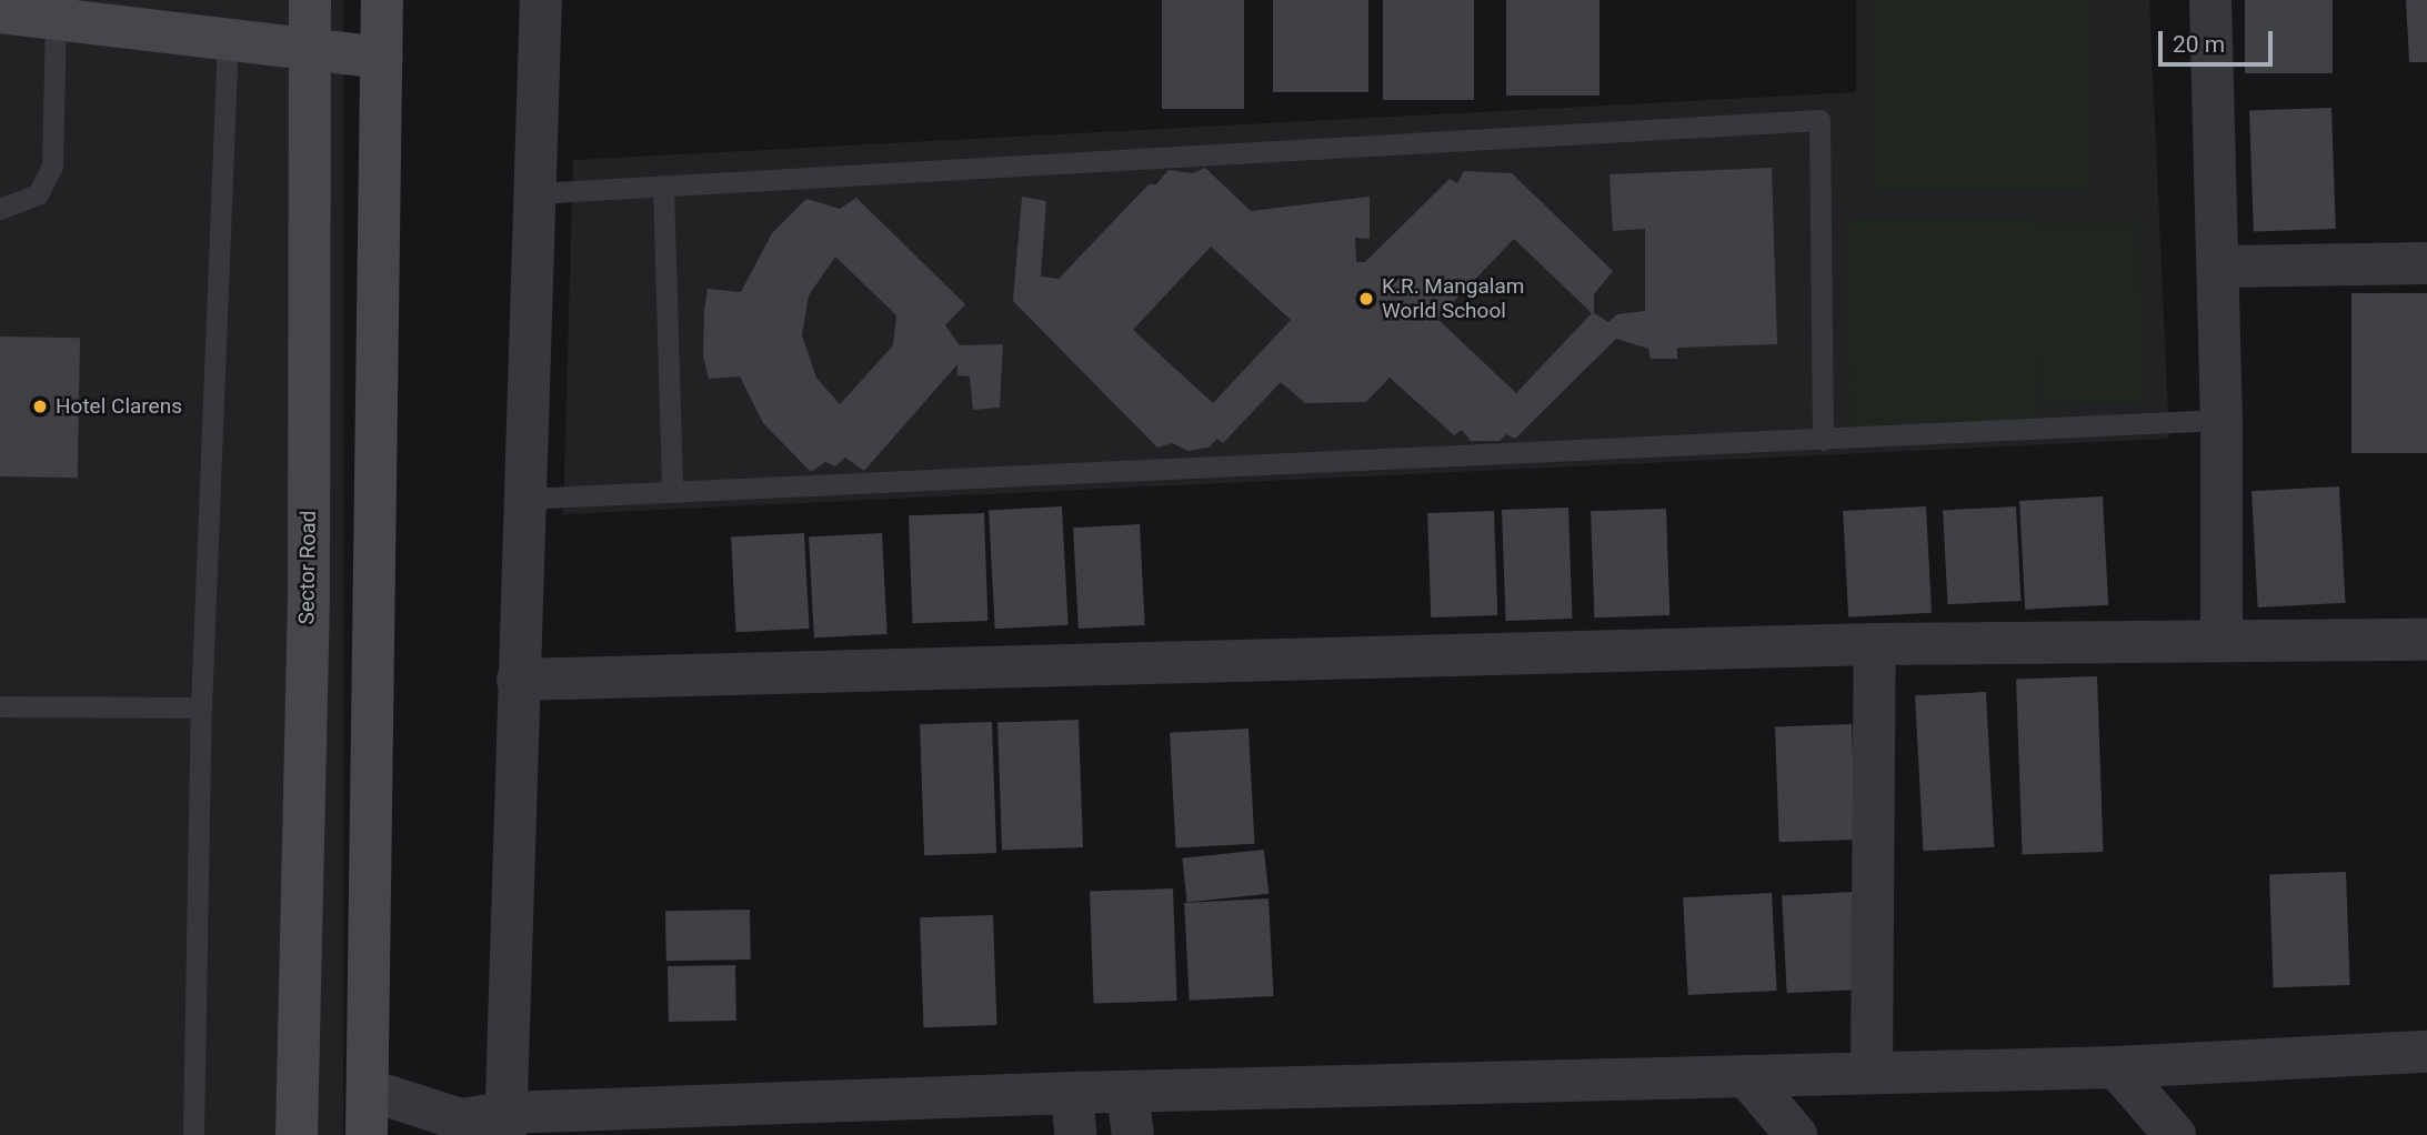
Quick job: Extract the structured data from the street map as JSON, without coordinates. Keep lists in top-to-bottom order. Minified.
{"streets":{"main road":["Sector Road"]},"places":["K.R. Mangalam World School","Hotel Clarens"],"scale_bar":"20 m"}
